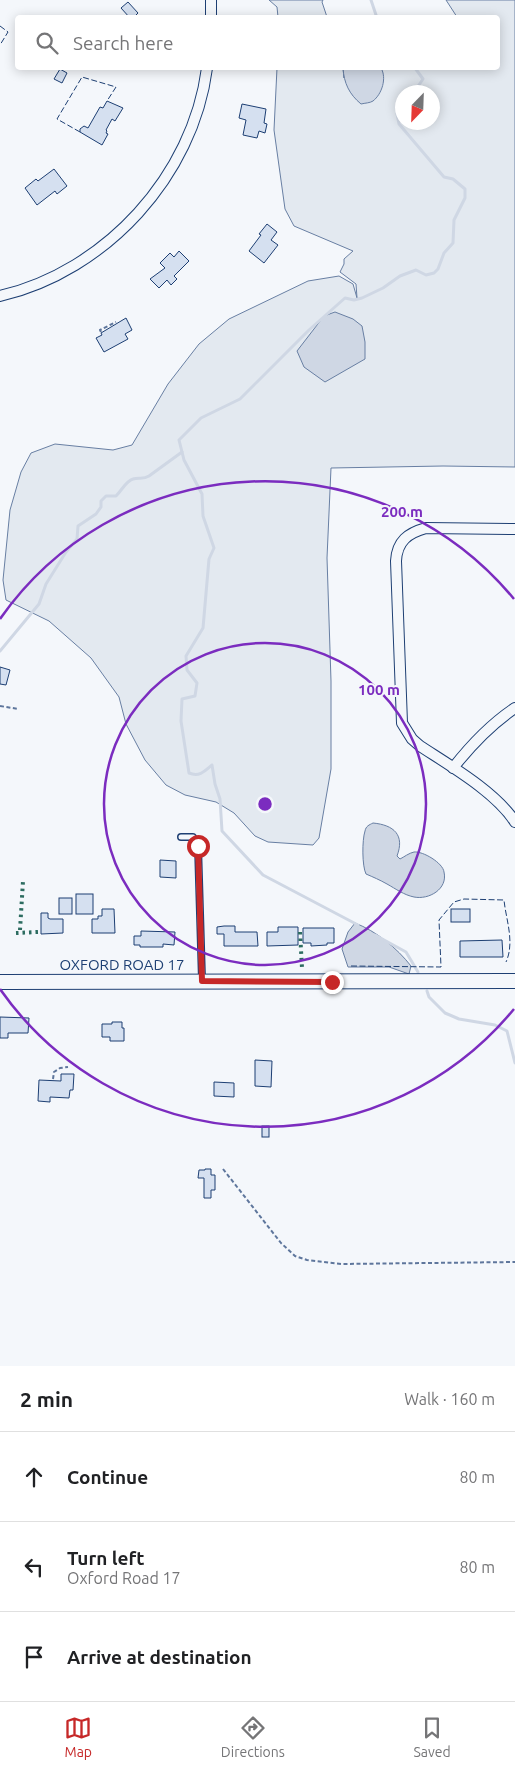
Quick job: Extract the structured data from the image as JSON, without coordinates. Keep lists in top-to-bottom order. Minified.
{"streets":{"main road":["OXFORD ROAD 17"]},"north":"bottom left","page":{"search":"Search here","heading":["2 min","Walk · 160 m"],"list":[["Continue","80 m"],["Turn left","Oxford Road 17","80 m"],"Arrive at destination"],"nav":["Map","Directions","Saved"]},"rings":["200 m","100 m"]}
